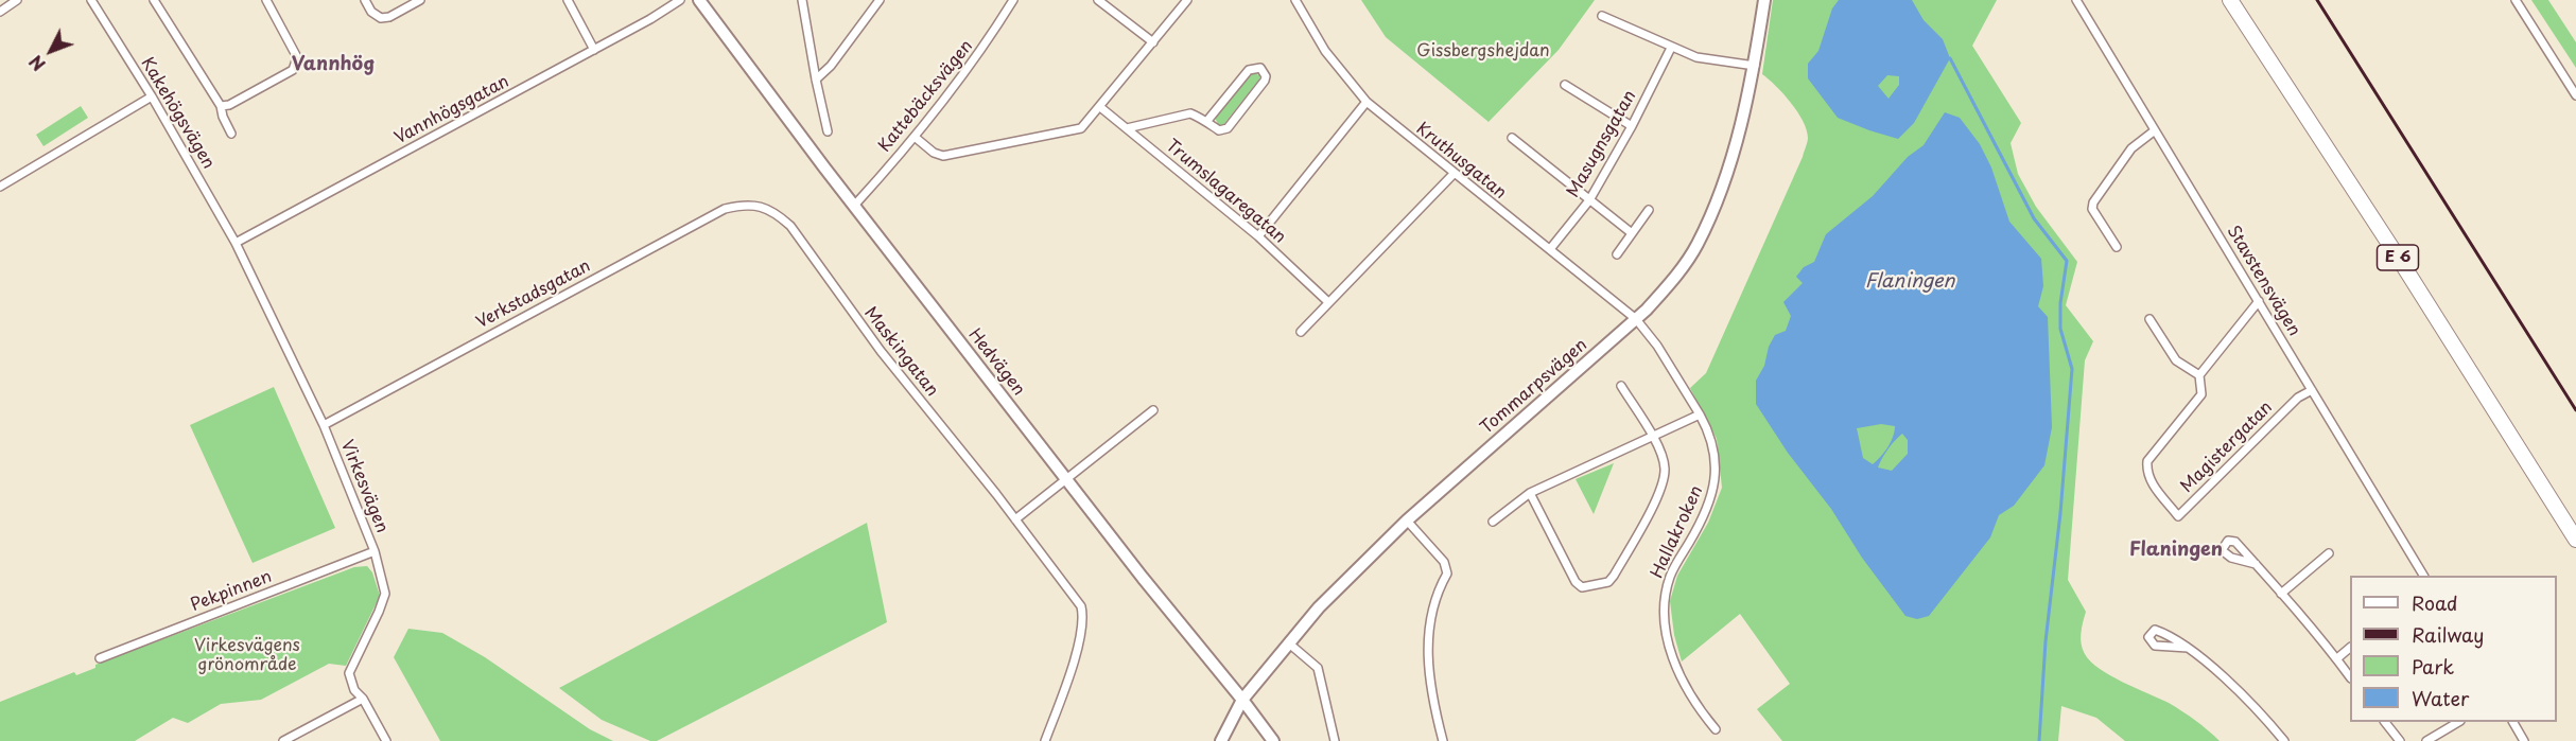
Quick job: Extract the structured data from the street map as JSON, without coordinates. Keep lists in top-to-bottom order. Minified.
{"streets":{"highway":["E 6"],"street":["Kattebäcksvägen","Vannhögsgatan","Kakehögsvägen","Masugnsgatan","Kruthusgatan","Trumslagaregatan","Stavstensvägen","Verkstadsgatan","Maskingatan","Hedvägen","Tommarpsvägen","Magistergatan","Virkesvägen","Hallakroken","Pekpinnen"]},"crossings":[["Kattebäcksvägen","Hedvägen"],["Vannhögsgatan","Kakehögsvägen"],["Vannhögsgatan","Virkesvägen"],["Kakehögsvägen","Virkesvägen"],["Masugnsgatan","Kruthusgatan"],["Kruthusgatan","Tommarpsvägen"],["Kruthusgatan","Hallakroken"],["Stavstensvägen","Magistergatan"],["Verkstadsgatan","Maskingatan"],["Verkstadsgatan","Virkesvägen"],["Hedvägen","Tommarpsvägen"],["Tommarpsvägen","Hallakroken"],["Virkesvägen","Pekpinnen"]],"districts":["Vannhög","Flaningen"],"water":["Flaningen"],"parks":["Gissbergshejdan","Virkesvägens grönområde"],"legend":["Road","Railway","Park","Water"],"north":"bottom left"}
